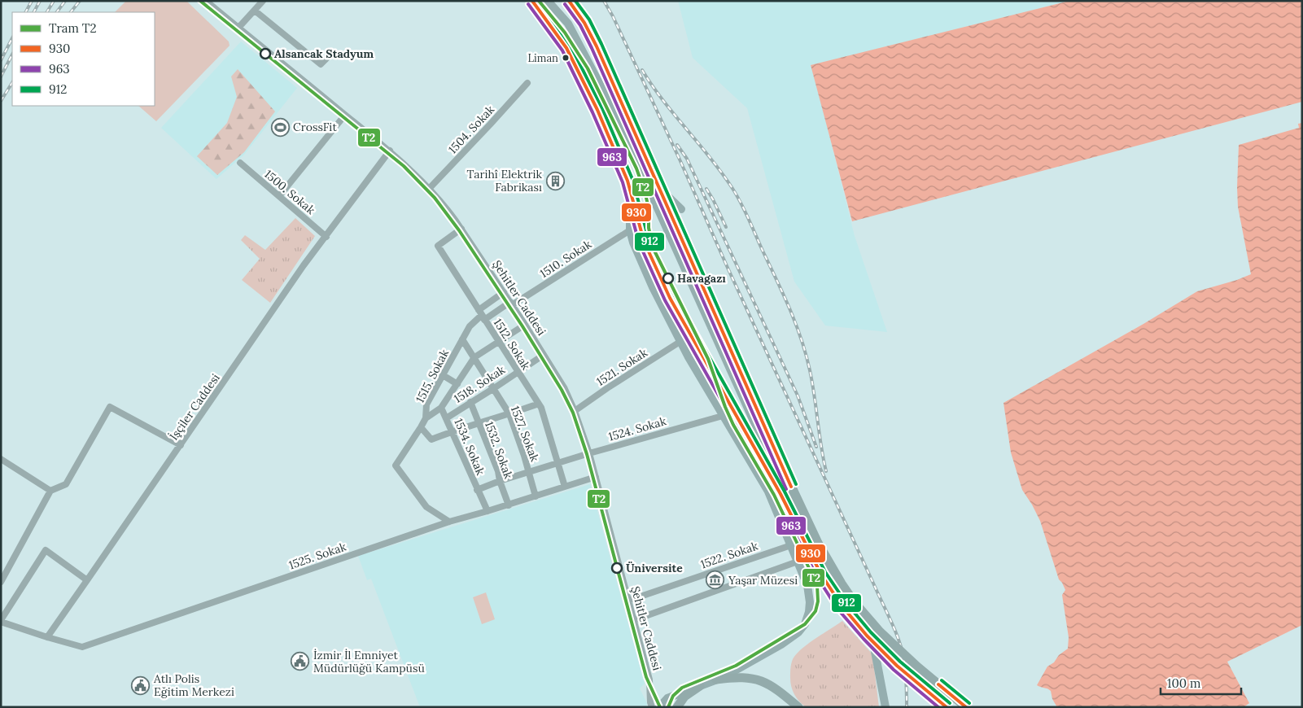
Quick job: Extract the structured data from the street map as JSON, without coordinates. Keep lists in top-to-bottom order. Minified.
{"streets":{"street":["1504. Sokak","1500. Sokak","1510. Sokak","Şehitler Caddesi","1512. Sokak","1521. Sokak","1515. Sokak","1518. Sokak","İşçiler Caddesi","1524. Sokak","1527. Sokak","1534. Sokak","1532. Sokak","1522. Sokak","1525. Sokak"]},"crossings":[["1504. Sokak","Şehitler Caddesi"],["1500. Sokak","İşçiler Caddesi"],["1510. Sokak","Şehitler Caddesi"],["1510. Sokak","1512. Sokak"],["1510. Sokak","1515. Sokak"],["Şehitler Caddesi","1512. Sokak"],["Şehitler Caddesi","1521. Sokak"],["Şehitler Caddesi","1515. Sokak"],["Şehitler Caddesi","1518. Sokak"],["Şehitler Caddesi","İşçiler Caddesi"],["Şehitler Caddesi","1524. Sokak"],["Şehitler Caddesi","1522. Sokak"],["Şehitler Caddesi","1525. Sokak"],["1512. Sokak","1515. Sokak"],["1512. Sokak","1518. Sokak"],["1512. Sokak","1524. Sokak"],["1512. Sokak","1525. Sokak"],["1515. Sokak","1527. Sokak"],["1515. Sokak","1525. Sokak"],["1518. Sokak","1527. Sokak"],["1518. Sokak","1534. Sokak"],["1518. Sokak","1532. Sokak"],["İşçiler Caddesi","1525. Sokak"],["1524. Sokak","1527. Sokak"],["1524. Sokak","1534. Sokak"],["1524. Sokak","1532. Sokak"],["1527. Sokak","1525. Sokak"],["1534. Sokak","1525. Sokak"],["1532. Sokak","1525. Sokak"]],"places":{"other":["Alsancak Stadyum","Liman","Havagazı","Üniversite"],"sports":["CrossFit"],"building":["Tarihî Elektrik Fabrikası"],"museum":["Yaşar Müzesi"],"public building":["İzmir İl Emniyet Müdürlüğü Kampüsü","Atlı Polis Eğitim Merkezi"]},"lines":["tram line T2","transit line 930","transit line 912","transit line 963"],"legend":["Tram T2","930","963","912"],"scale_bar":"100 m"}
